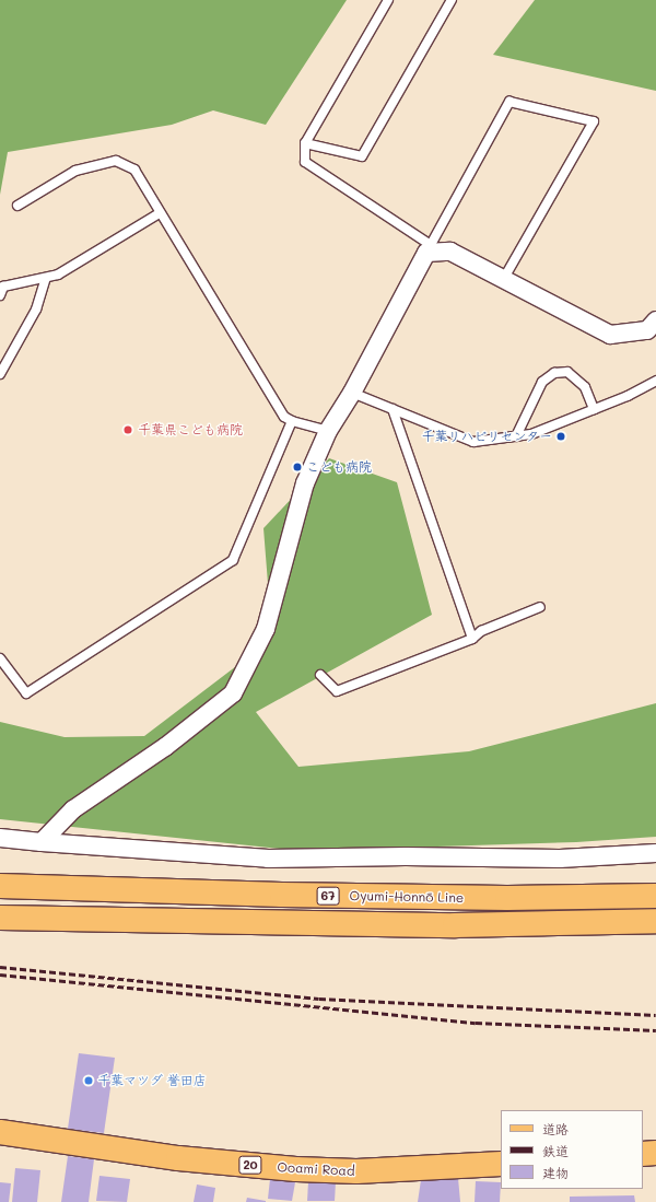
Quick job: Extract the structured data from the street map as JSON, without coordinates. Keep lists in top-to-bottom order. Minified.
{"streets":{"main road":["67","Oyumi-Honnō Line","20","Ooami Road"]},"places":["千葉県こども病院","千葉リハビリセンター","こども病院","千葉マツダ 誉田店"],"legend":["道路","鉄道","建物"]}
